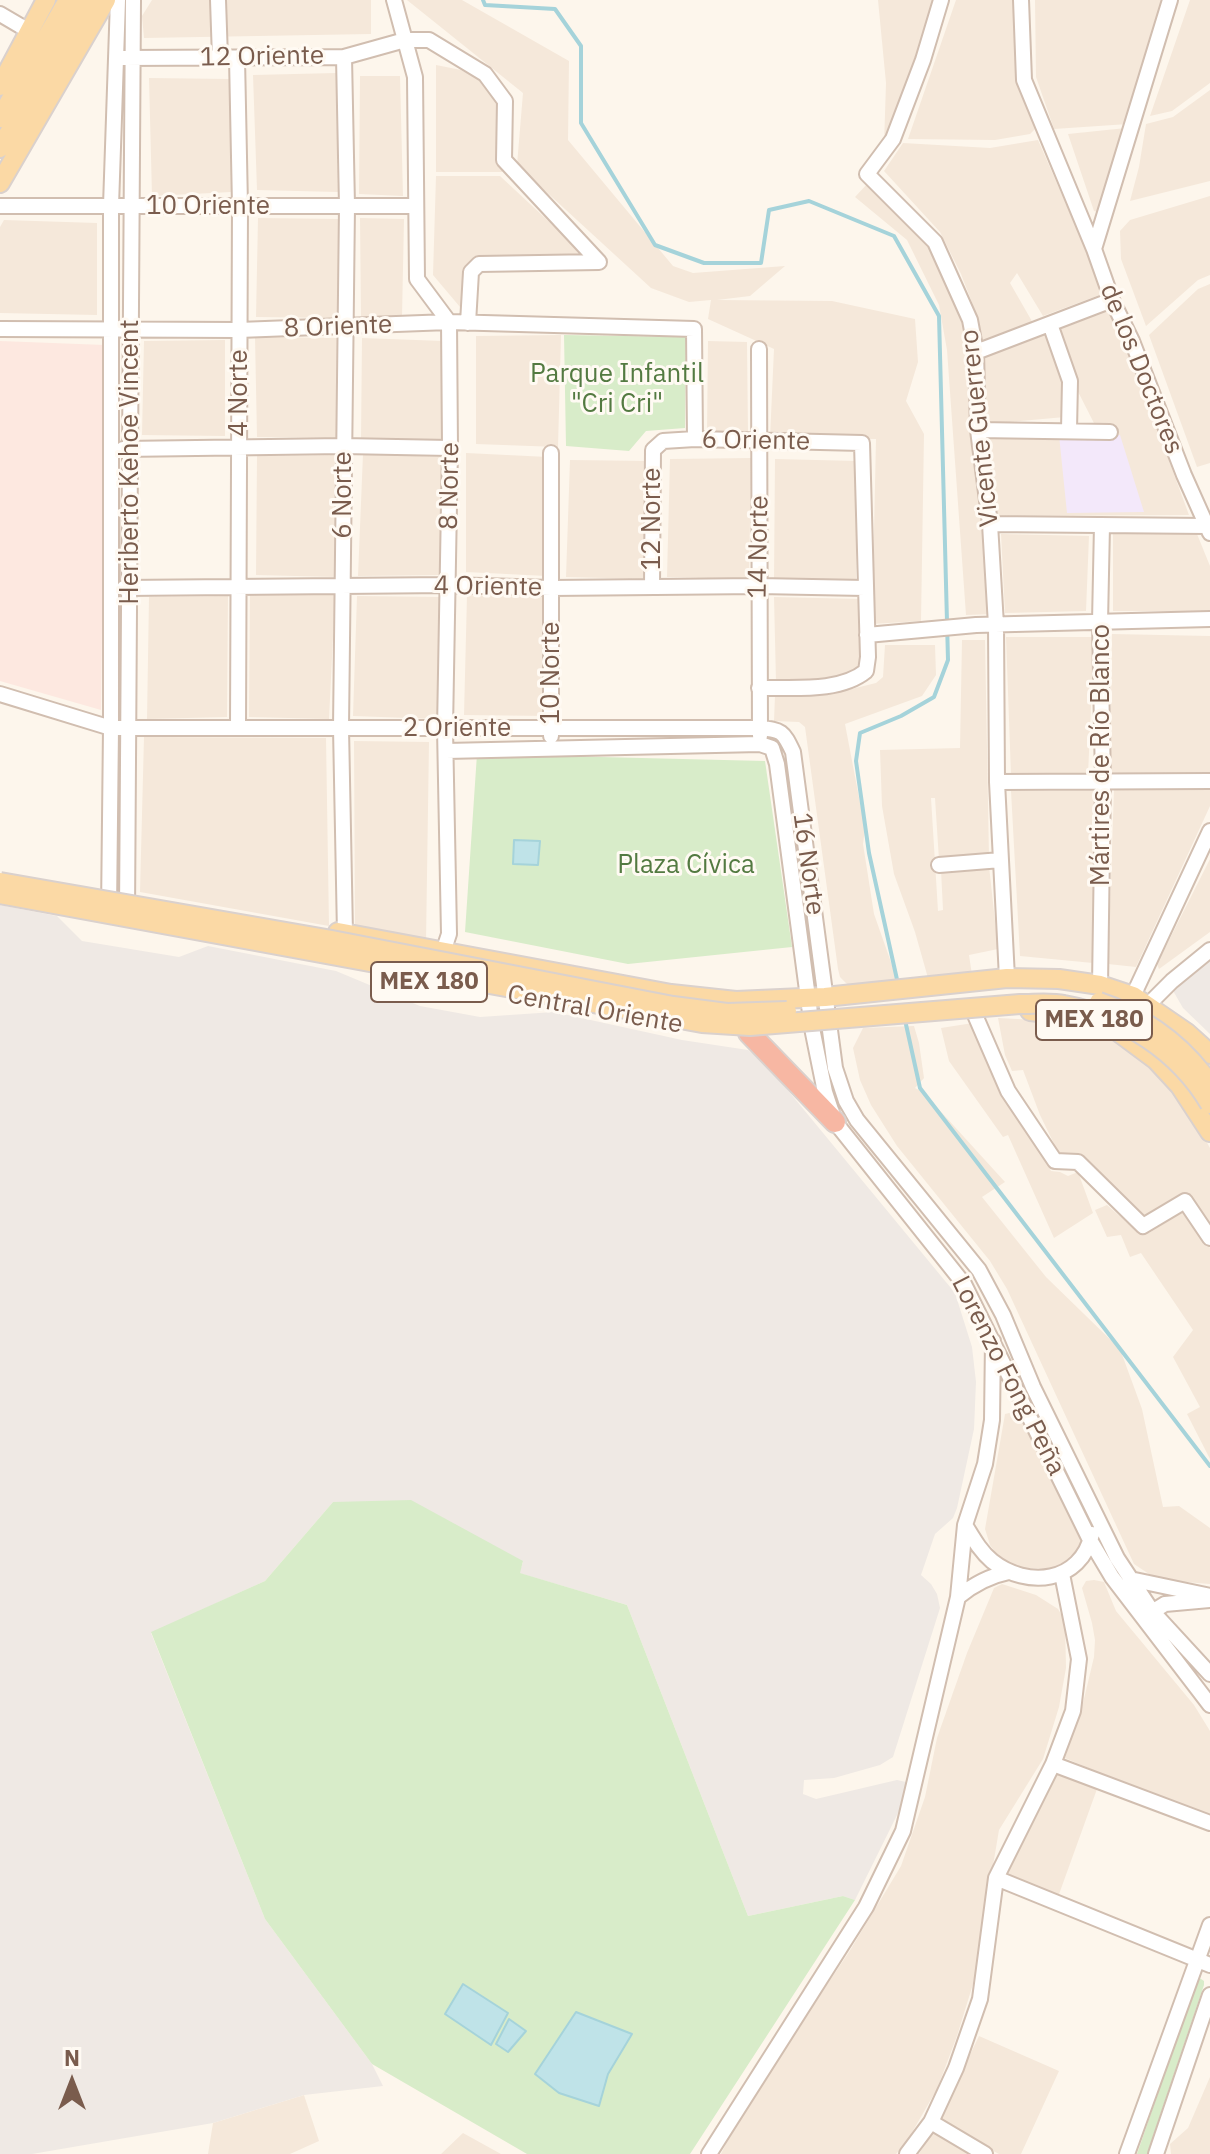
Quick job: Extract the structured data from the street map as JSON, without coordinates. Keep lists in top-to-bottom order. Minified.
{"streets":{"main road":["MEX 180","Central Oriente"],"street":["12 Oriente","10 Oriente","8 Oriente","de los Doctores","4 Norte","Vicente Guerrero","6 Oriente","Heriberto Kehoe Vincent","8 Norte","6 Norte","12 Norte","14 Norte","4 Oriente","10 Norte","2 Oriente","Mártires de Río Blanco","16 Norte","Lorenzo Fong Peña"]},"crossings":[["12 Oriente","4 Norte"],["12 Oriente","Heriberto Kehoe Vincent"],["12 Oriente","6 Norte"],["10 Oriente","4 Norte"],["10 Oriente","Heriberto Kehoe Vincent"],["10 Oriente","6 Norte"],["8 Oriente","4 Norte"],["8 Oriente","6 Oriente"],["8 Oriente","Heriberto Kehoe Vincent"],["8 Oriente","8 Norte"],["8 Oriente","6 Norte"],["4 Norte","4 Oriente"],["4 Norte","2 Oriente"],["Vicente Guerrero","MEX 180"],["Vicente Guerrero","Central Oriente"],["6 Oriente","12 Norte"],["6 Oriente","14 Norte"],["6 Oriente","4 Oriente"],["Heriberto Kehoe Vincent","4 Oriente"],["Heriberto Kehoe Vincent","2 Oriente"],["Heriberto Kehoe Vincent","Central Oriente"],["8 Norte","4 Oriente"],["8 Norte","2 Oriente"],["8 Norte","Central Oriente"],["6 Norte","4 Oriente"],["6 Norte","2 Oriente"],["6 Norte","Central Oriente"],["12 Norte","4 Oriente"],["14 Norte","4 Oriente"],["14 Norte","2 Oriente"],["14 Norte","16 Norte"],["4 Oriente","10 Norte"],["10 Norte","2 Oriente"],["2 Oriente","16 Norte"],["Mártires de Río Blanco","MEX 180"],["16 Norte","Central Oriente"],["16 Norte","Lorenzo Fong Peña"],["MEX 180","Central Oriente"],["Central Oriente","Lorenzo Fong Peña"]],"parks":["Parque Infantil \"Cri Cri\"","Plaza Cívica"],"north":"top"}
